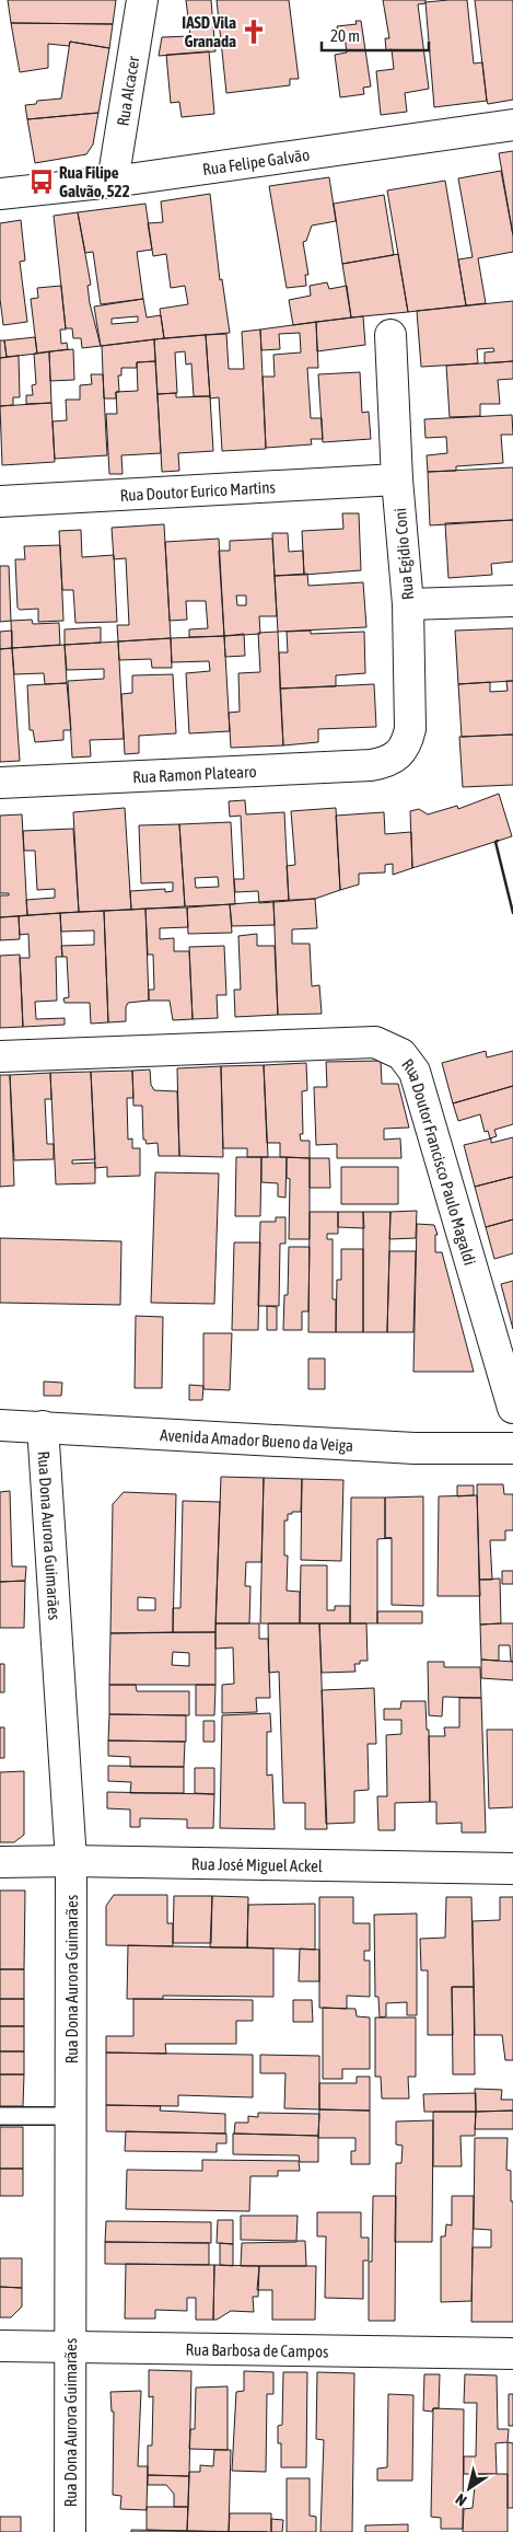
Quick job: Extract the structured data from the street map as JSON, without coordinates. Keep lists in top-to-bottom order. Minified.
{"streets":{"street":["Rua Alcacer","Rua Felipe Galvão","Rua Doutor Eurico Martins","Rua Egídio Coni","Rua Ramon Platearo","Rua Doutor Francisco Paulo Magaldi","Avenida Amador Bueno da Veiga","Rua Dona Aurora Guimarães","Rua José Miguel Ackel","Rua Barbosa de Campos"]},"crossings":[["Rua Alcacer","Rua Felipe Galvão"],["Rua Doutor Eurico Martins","Rua Egídio Coni"],["Rua Egídio Coni","Rua Ramon Platearo"],["Avenida Amador Bueno da Veiga","Rua Dona Aurora Guimarães"],["Rua Dona Aurora Guimarães","Rua José Miguel Ackel"],["Rua Dona Aurora Guimarães","Rua Barbosa de Campos"]],"places":{"church":["IASD Vila Granada"],"bus stop":["Rua Filipe Galvão, 522"]},"scale_bar":"20 m","north":"bottom left"}
